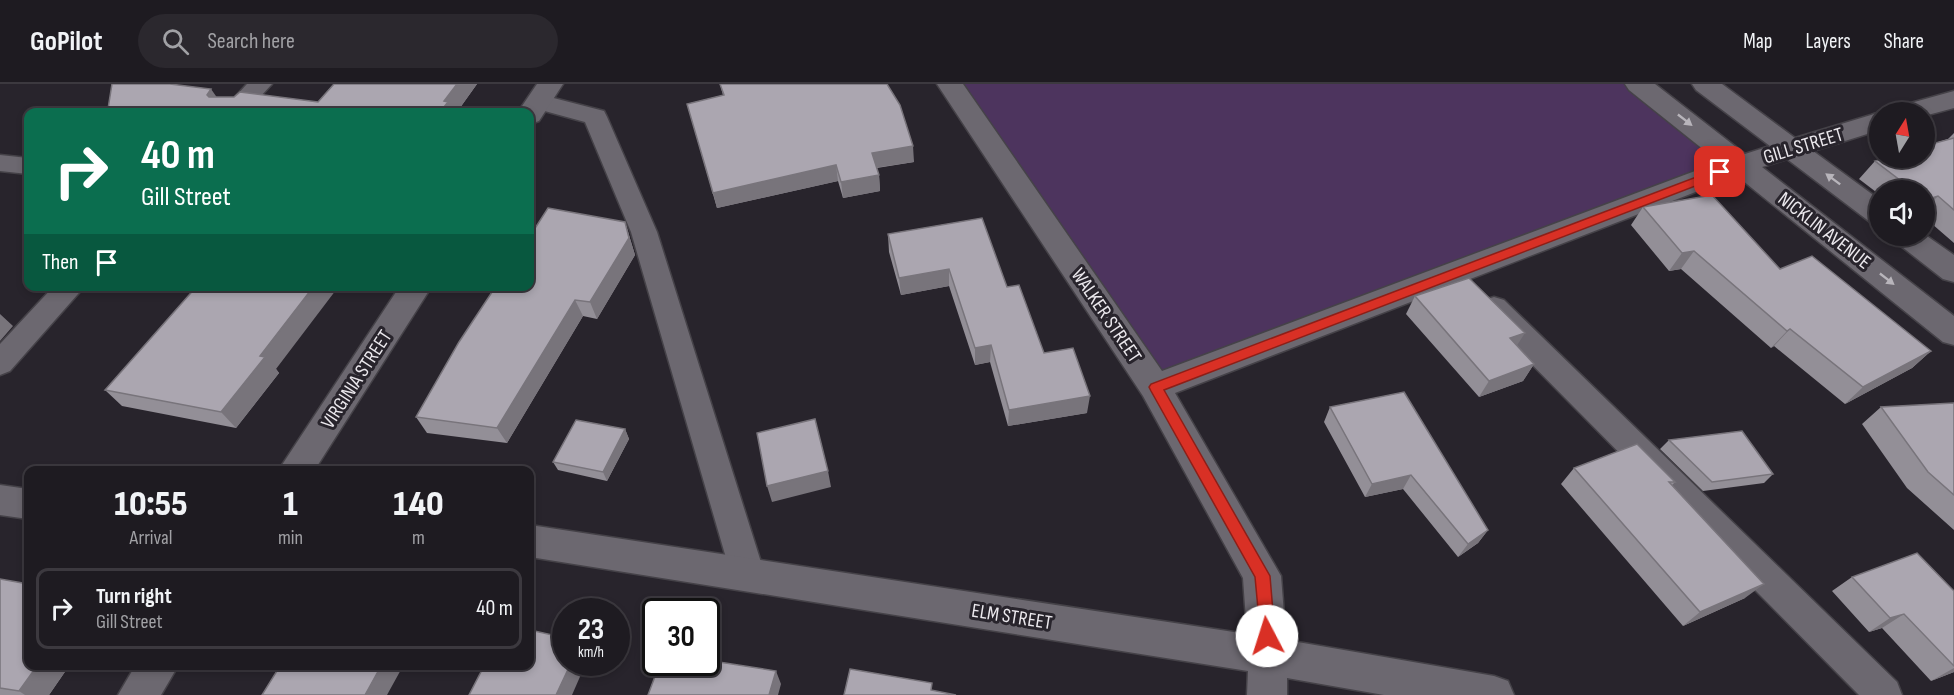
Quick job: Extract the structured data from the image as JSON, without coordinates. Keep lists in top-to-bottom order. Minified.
{"streets":{"street":["GILL STREET","NICKLIN AVENUE","WALKER STREET","VIRGINIA STREET","ELM STREET"]},"crossings":[["GILL STREET","NICKLIN AVENUE"],["GILL STREET","WALKER STREET"],["WALKER STREET","ELM STREET"]],"north":"top","page":{"header":"GoPilot","search":"Search here","nav":["Map","Layers","Share"],"turn":["40 m","Gill Street"],"then":"Then","eta":["10:55","Arrival","1","min","140","m"],"list":[{"name":"Turn right","note":"Gill Street","value":"40 m"}],"speed":"23 km/h","limit":"30"}}
